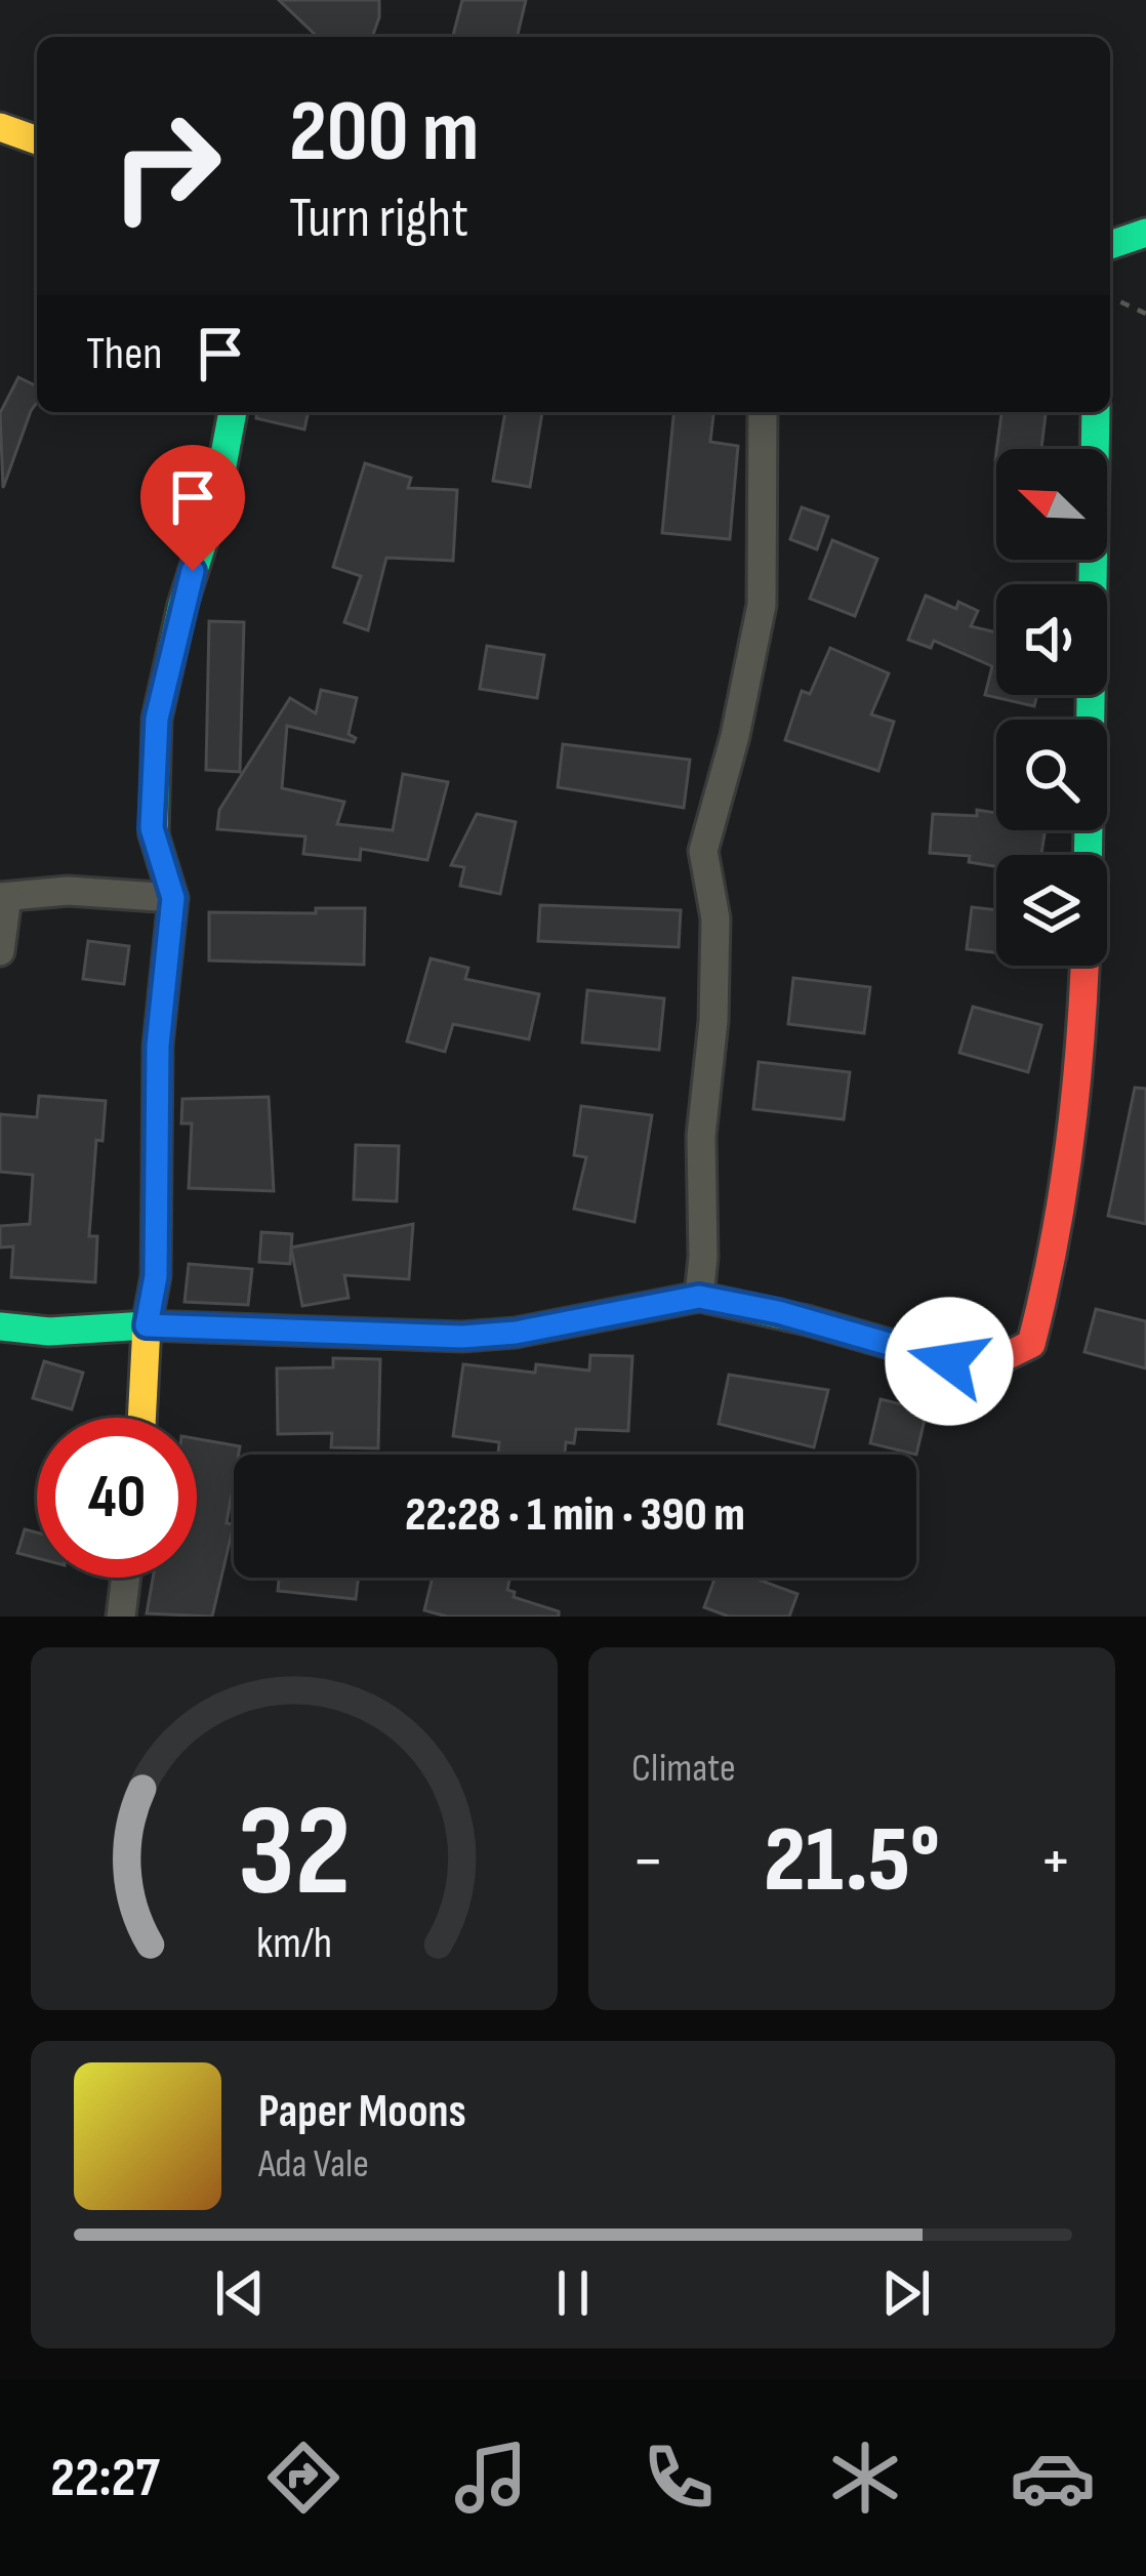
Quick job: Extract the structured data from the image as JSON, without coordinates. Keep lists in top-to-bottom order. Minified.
{"north":"top left","page":{"turn":["200 m","Turn right"],"then":"Then","limit":"40","trip":"22:28 · 1 min · 390 m","tile":"Climate","heat":["−","21.5°","+"],"song":["Paper Moons","Ada Vale"],"tabs":"22:27","gauge":["32","km/h"]}}
